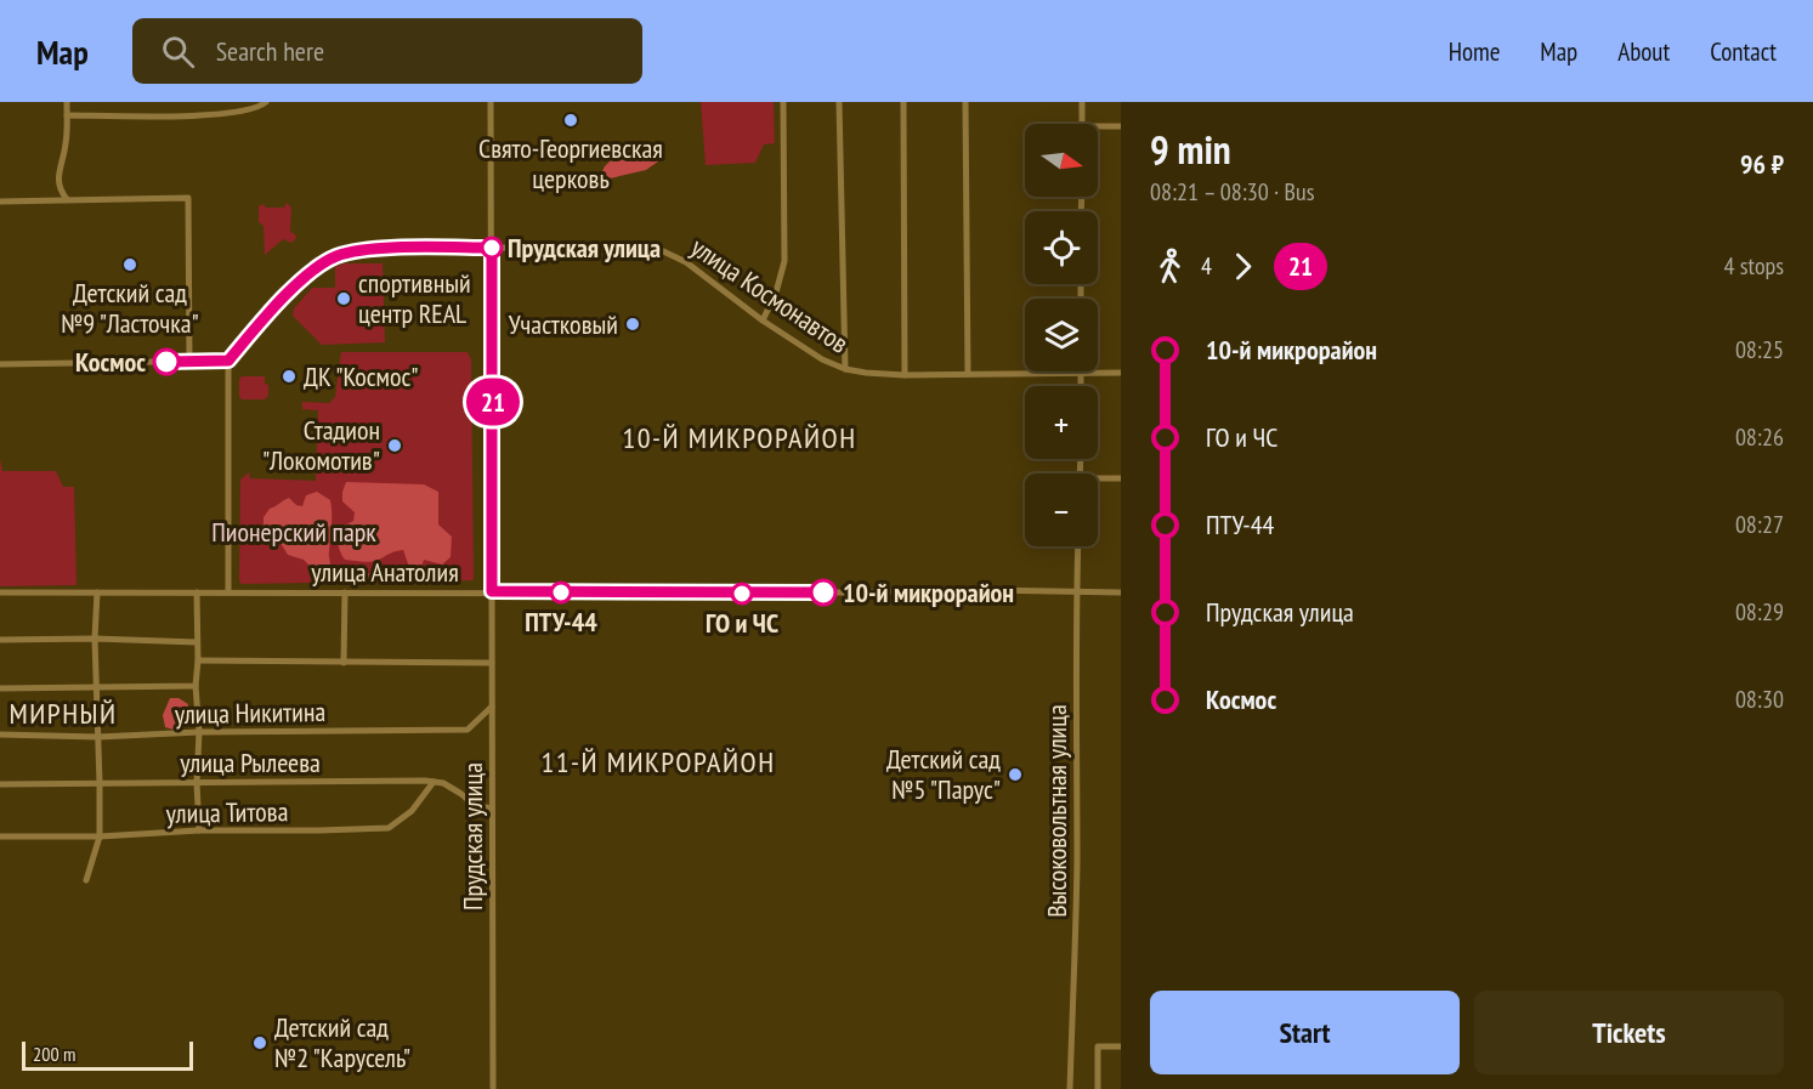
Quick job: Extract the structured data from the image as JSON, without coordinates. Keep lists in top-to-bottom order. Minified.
{"streets":{"street":["улица Космонавтов","улица Анатолия","улица Никитина","улица Рылеева","Высоковольтная улица","улица Титова","Прудская улица"]},"crossings":[["улица Космонавтов","Прудская улица"],["улица Анатолия","Высоковольтная улица"],["улица Анатолия","Прудская улица"],["улица Никитина","Прудская улица"],["улица Рылеева","улица Титова"],["улица Рылеева","Прудская улица"]],"districts":["10-Й МИКРОРАЙОН","МИРНЫЙ","11-Й МИКРОРАЙОН"],"parks":["Пионерский парк"],"places":["Свято-Георгиевская церковь","Прудская улица","Детский сад №9 \"Ласточка\"","спортивный центр REAL","Участковый","Космос","ДК \"Космос\"","Стадион \"Локомотив\"","ПТУ-44","10-й микрорайон","ГО и ЧС","Детский сад №5 \"Парус\"","Детский сад №2 \"Карусель\""],"lines":["bus line 21"],"scale_bar":"200 m","north":"right","page":{"header":"Map","search":"Search here","nav":["Home","Map","About","Contact"],"on_map":"21","heading":["9 min","08:21 – 08:30 · Bus","96 ₽"],"map_buttons":["+","−"],"legs":["4","21","4 stops"],"list":[{"name":"10-й микрорайон","value":"08:25"},{"name":"ГО и ЧС","value":"08:26"},{"name":"ПТУ-44","value":"08:27"},{"name":"Прудская улица","value":"08:29"},{"name":"Космос","value":"08:30"}],"buttons":["Start","Tickets"],"scale":"200 m"}}
